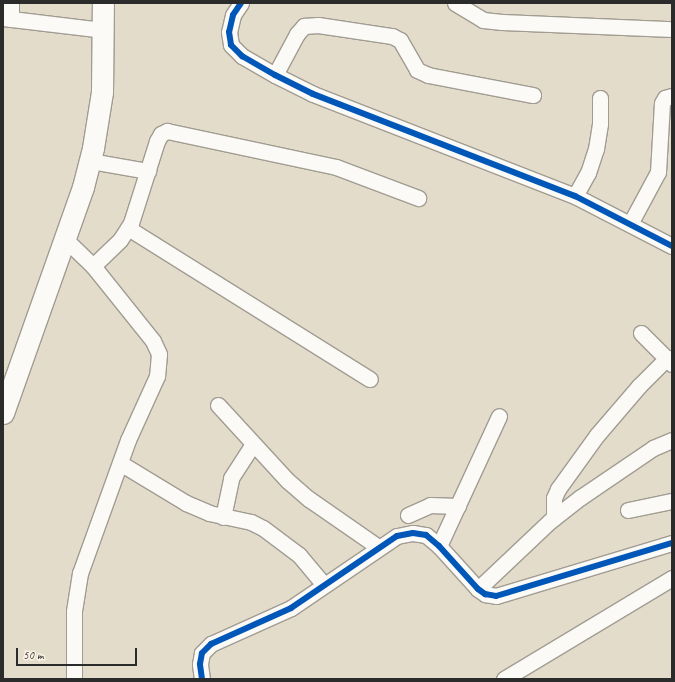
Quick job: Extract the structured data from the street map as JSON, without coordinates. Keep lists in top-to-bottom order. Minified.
{"scale_bar":"50 m"}
